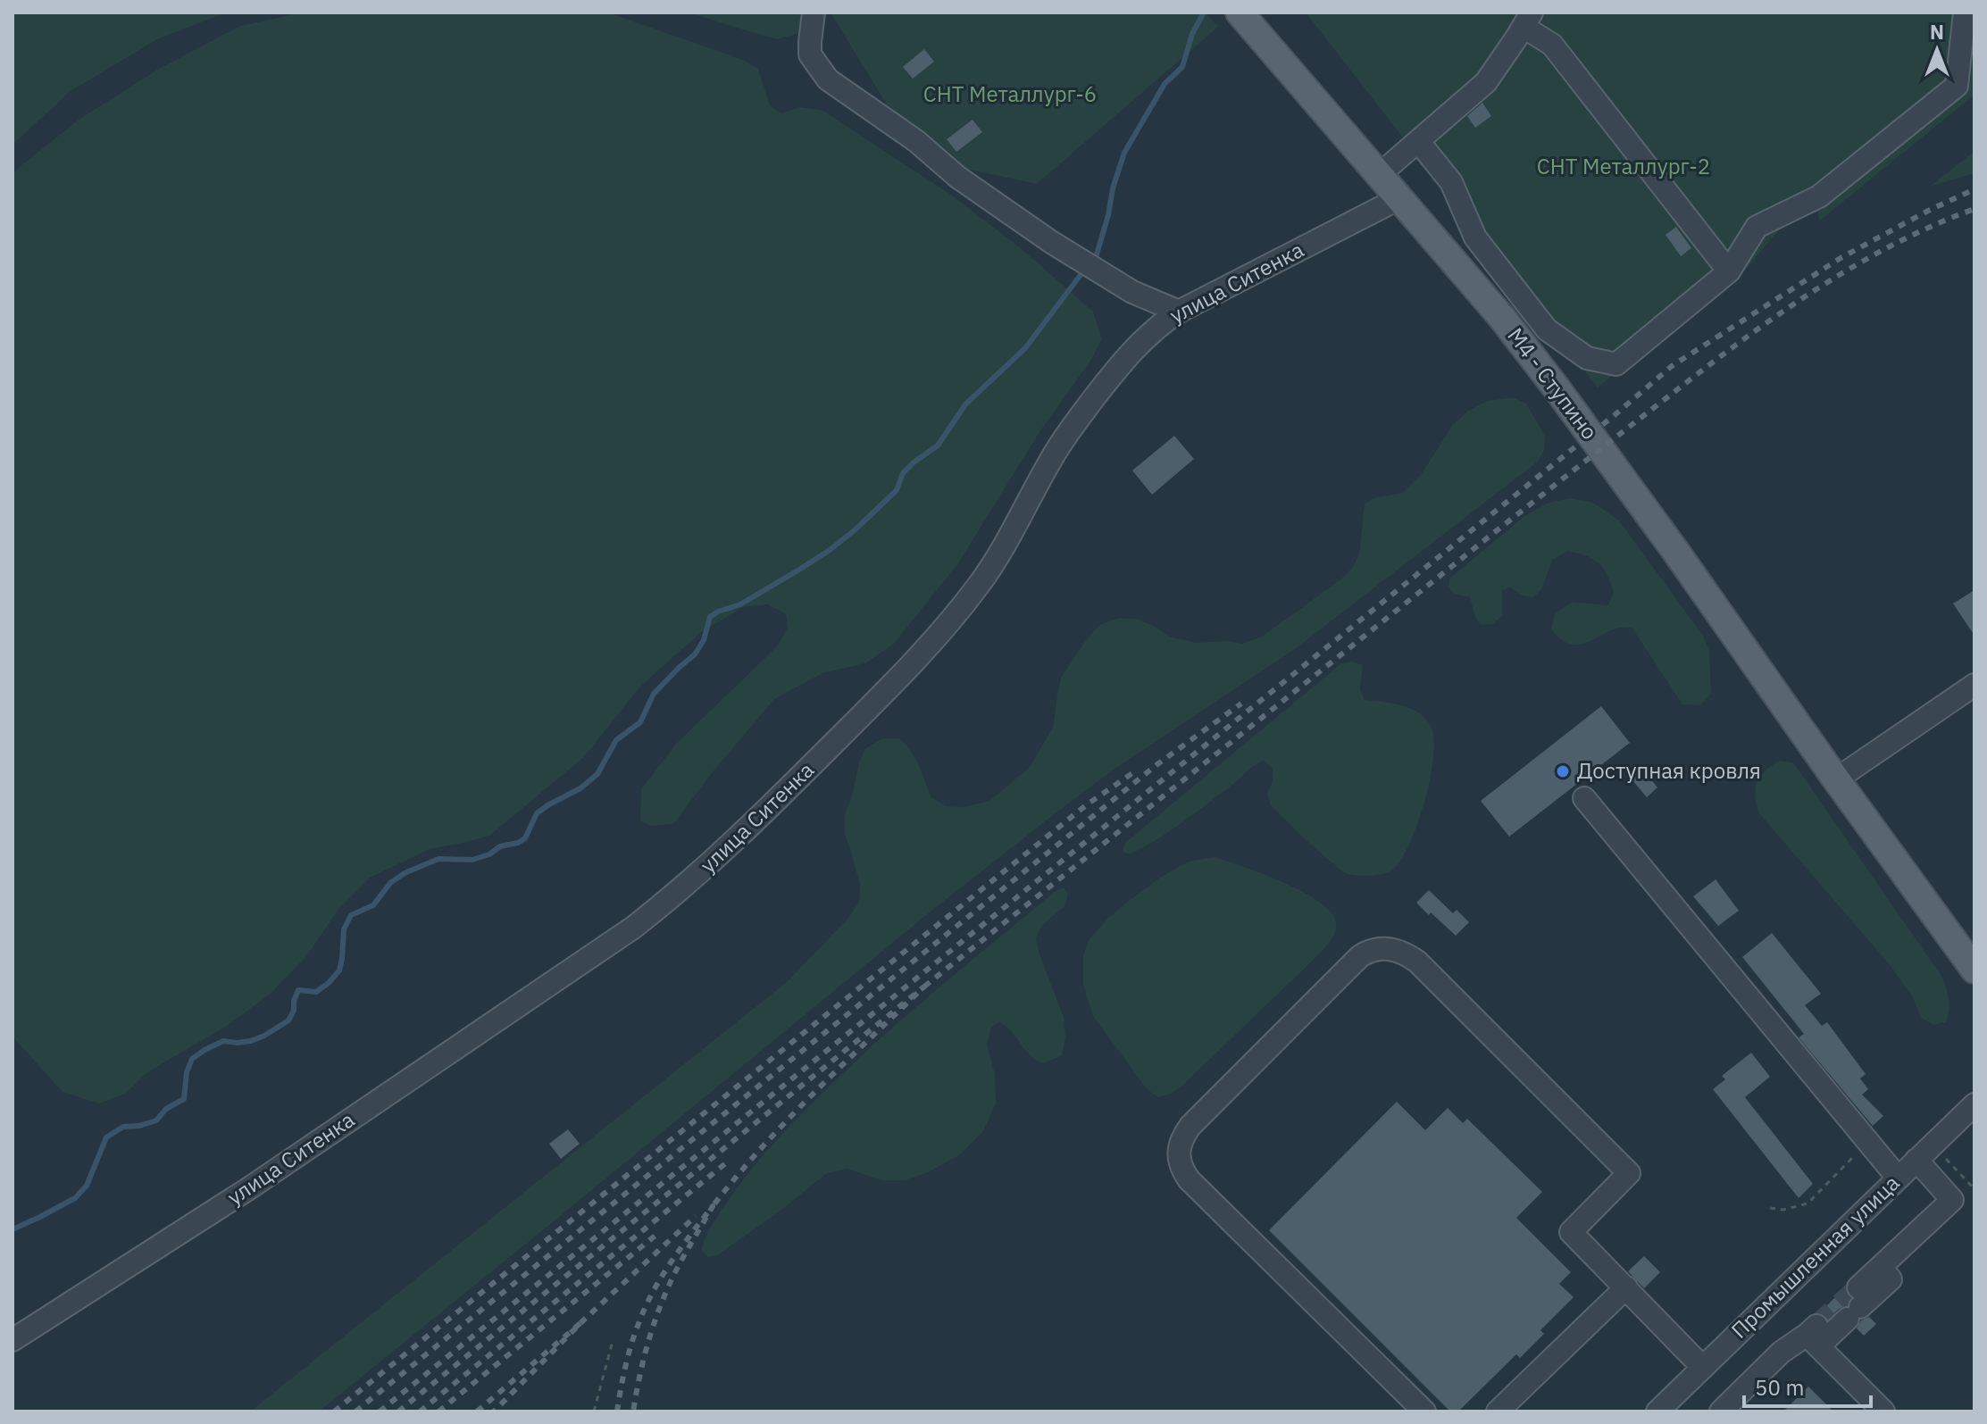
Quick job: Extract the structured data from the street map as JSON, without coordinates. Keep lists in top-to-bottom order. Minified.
{"streets":{"main road":["М4 - Ступино"],"street":["улица Ситенка","Промышленная улица"]},"crossings":[["улица Ситенка","М4 - Ступино"]],"parks":["СНТ Металлург-6","СНТ Металлург-2"],"places":["Доступная кровля"],"scale_bar":"50 m","north":"top"}
